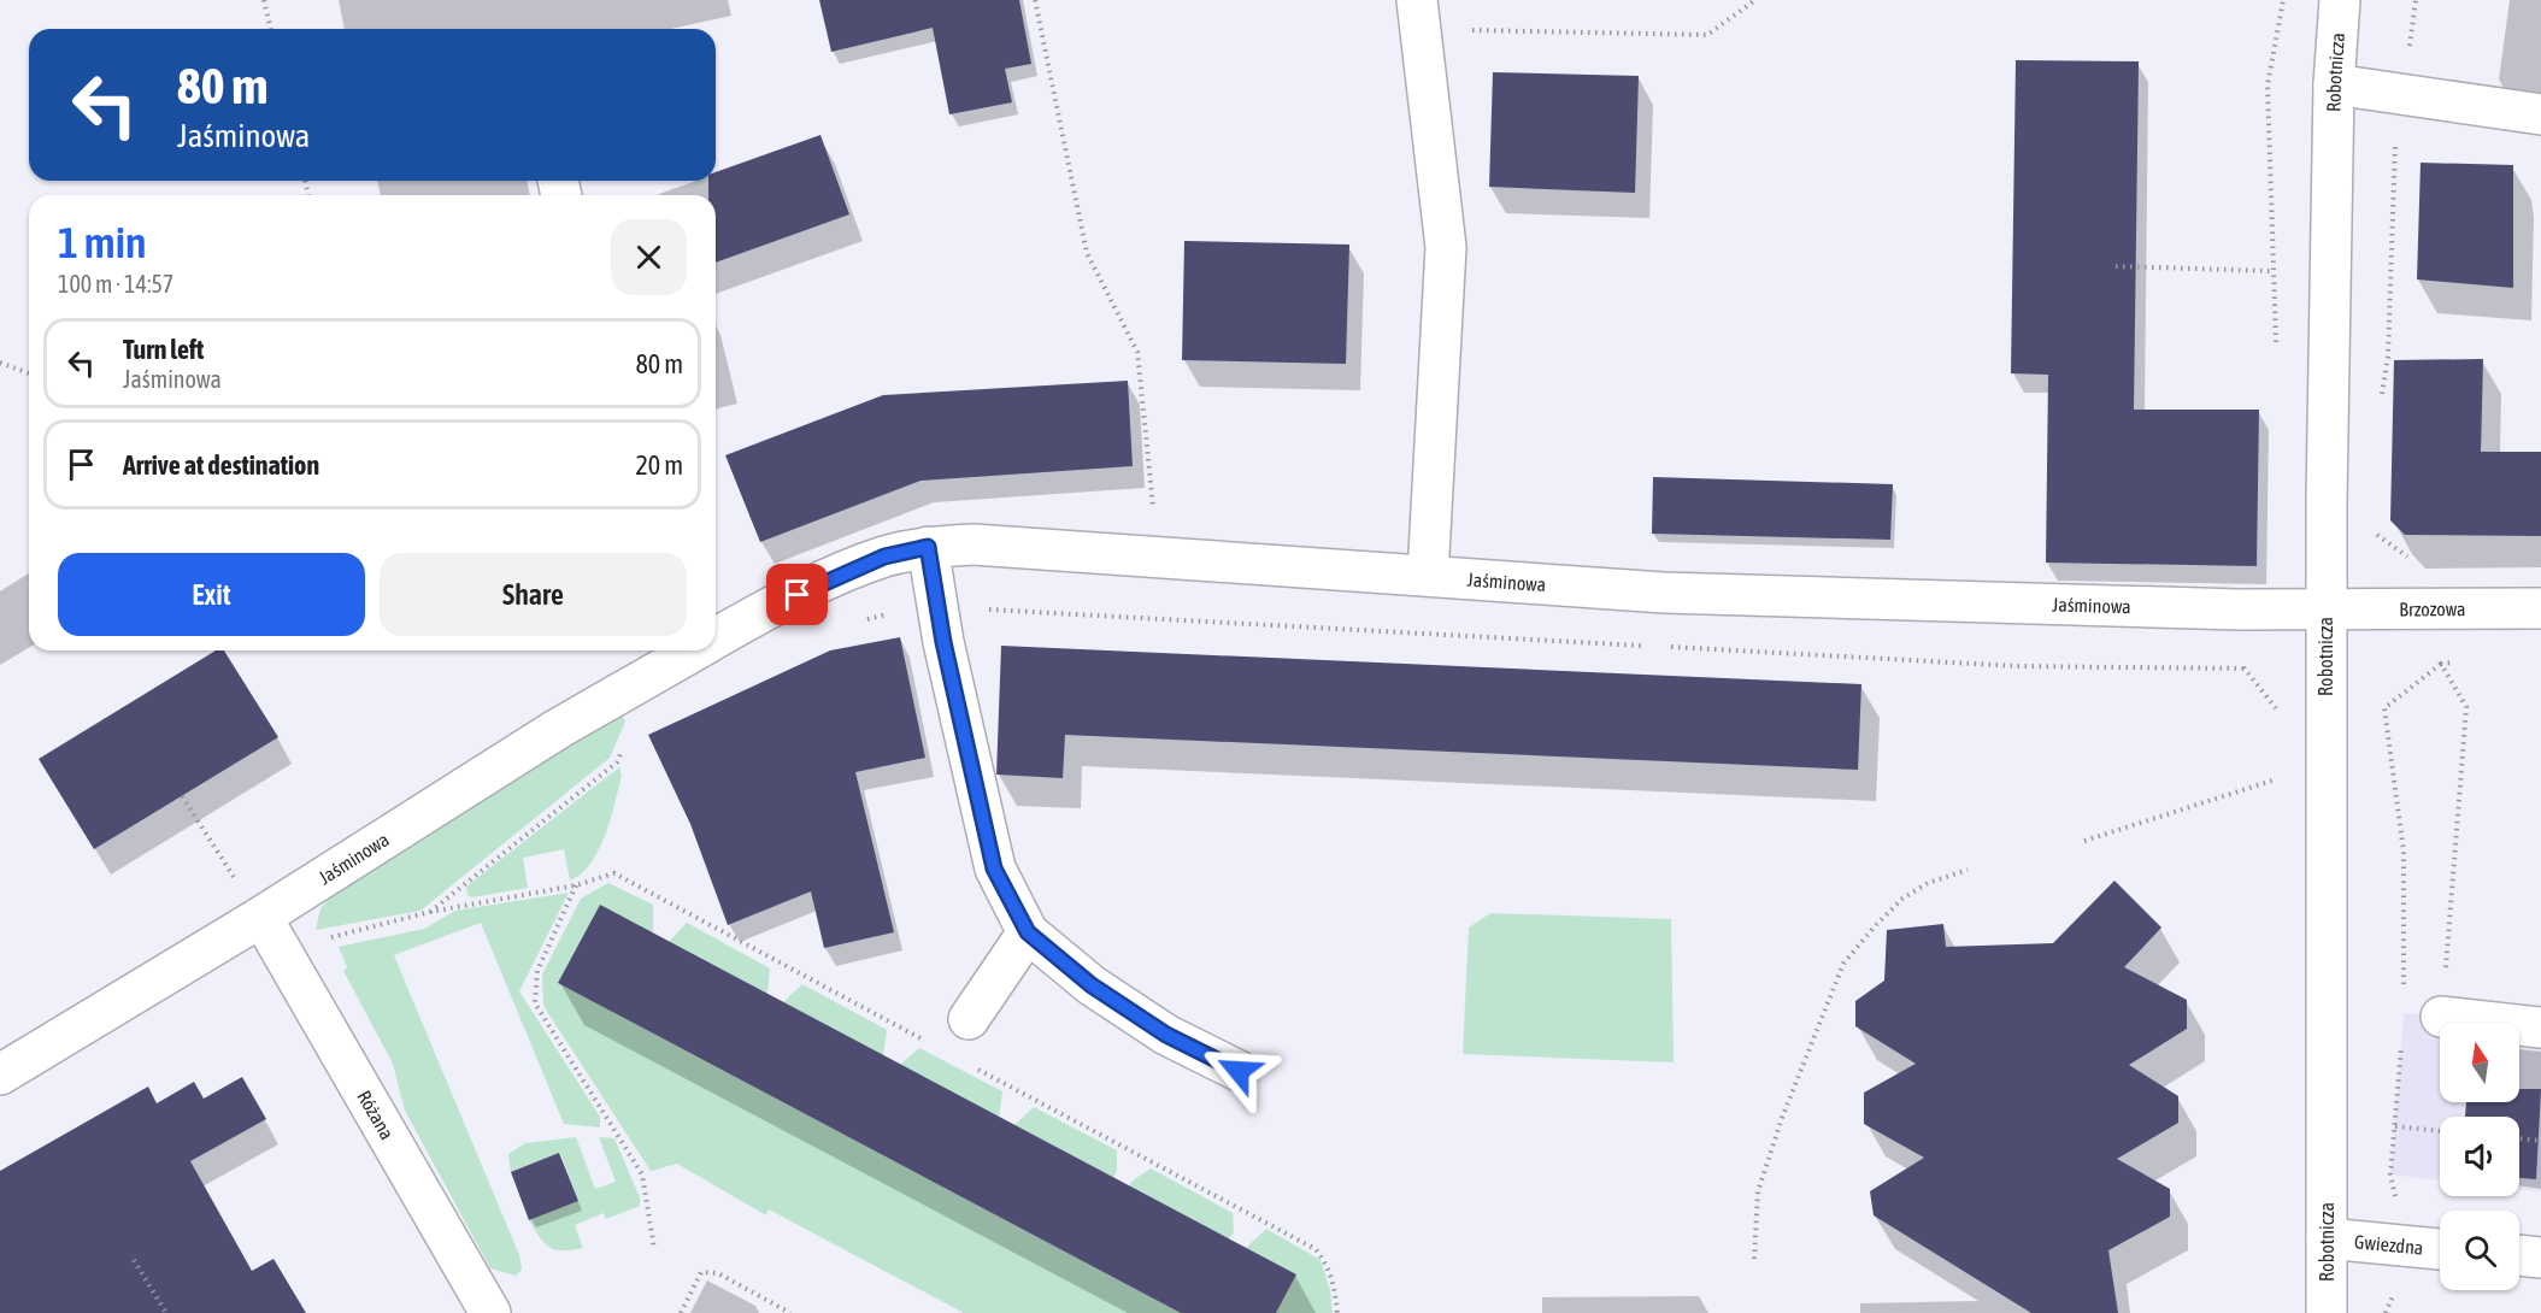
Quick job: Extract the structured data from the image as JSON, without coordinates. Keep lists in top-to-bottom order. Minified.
{"streets":{"street":["Robotnicza","Jaśminowa","Brzozowa","Różana","Gwiezdna"]},"crossings":[["Robotnicza","Jaśminowa"],["Robotnicza","Brzozowa"],["Robotnicza","Gwiezdna"],["Jaśminowa","Brzozowa"],["Jaśminowa","Różana"]],"north":"top","page":{"turn":["80 m","Jaśminowa"],"heading":["1 min","100 m · 14:57"],"list":[{"name":"Turn left","note":"Jaśminowa","value":"80 m"},{"name":"Arrive at destination","value":"20 m"}],"buttons":["Exit","Share"]}}
